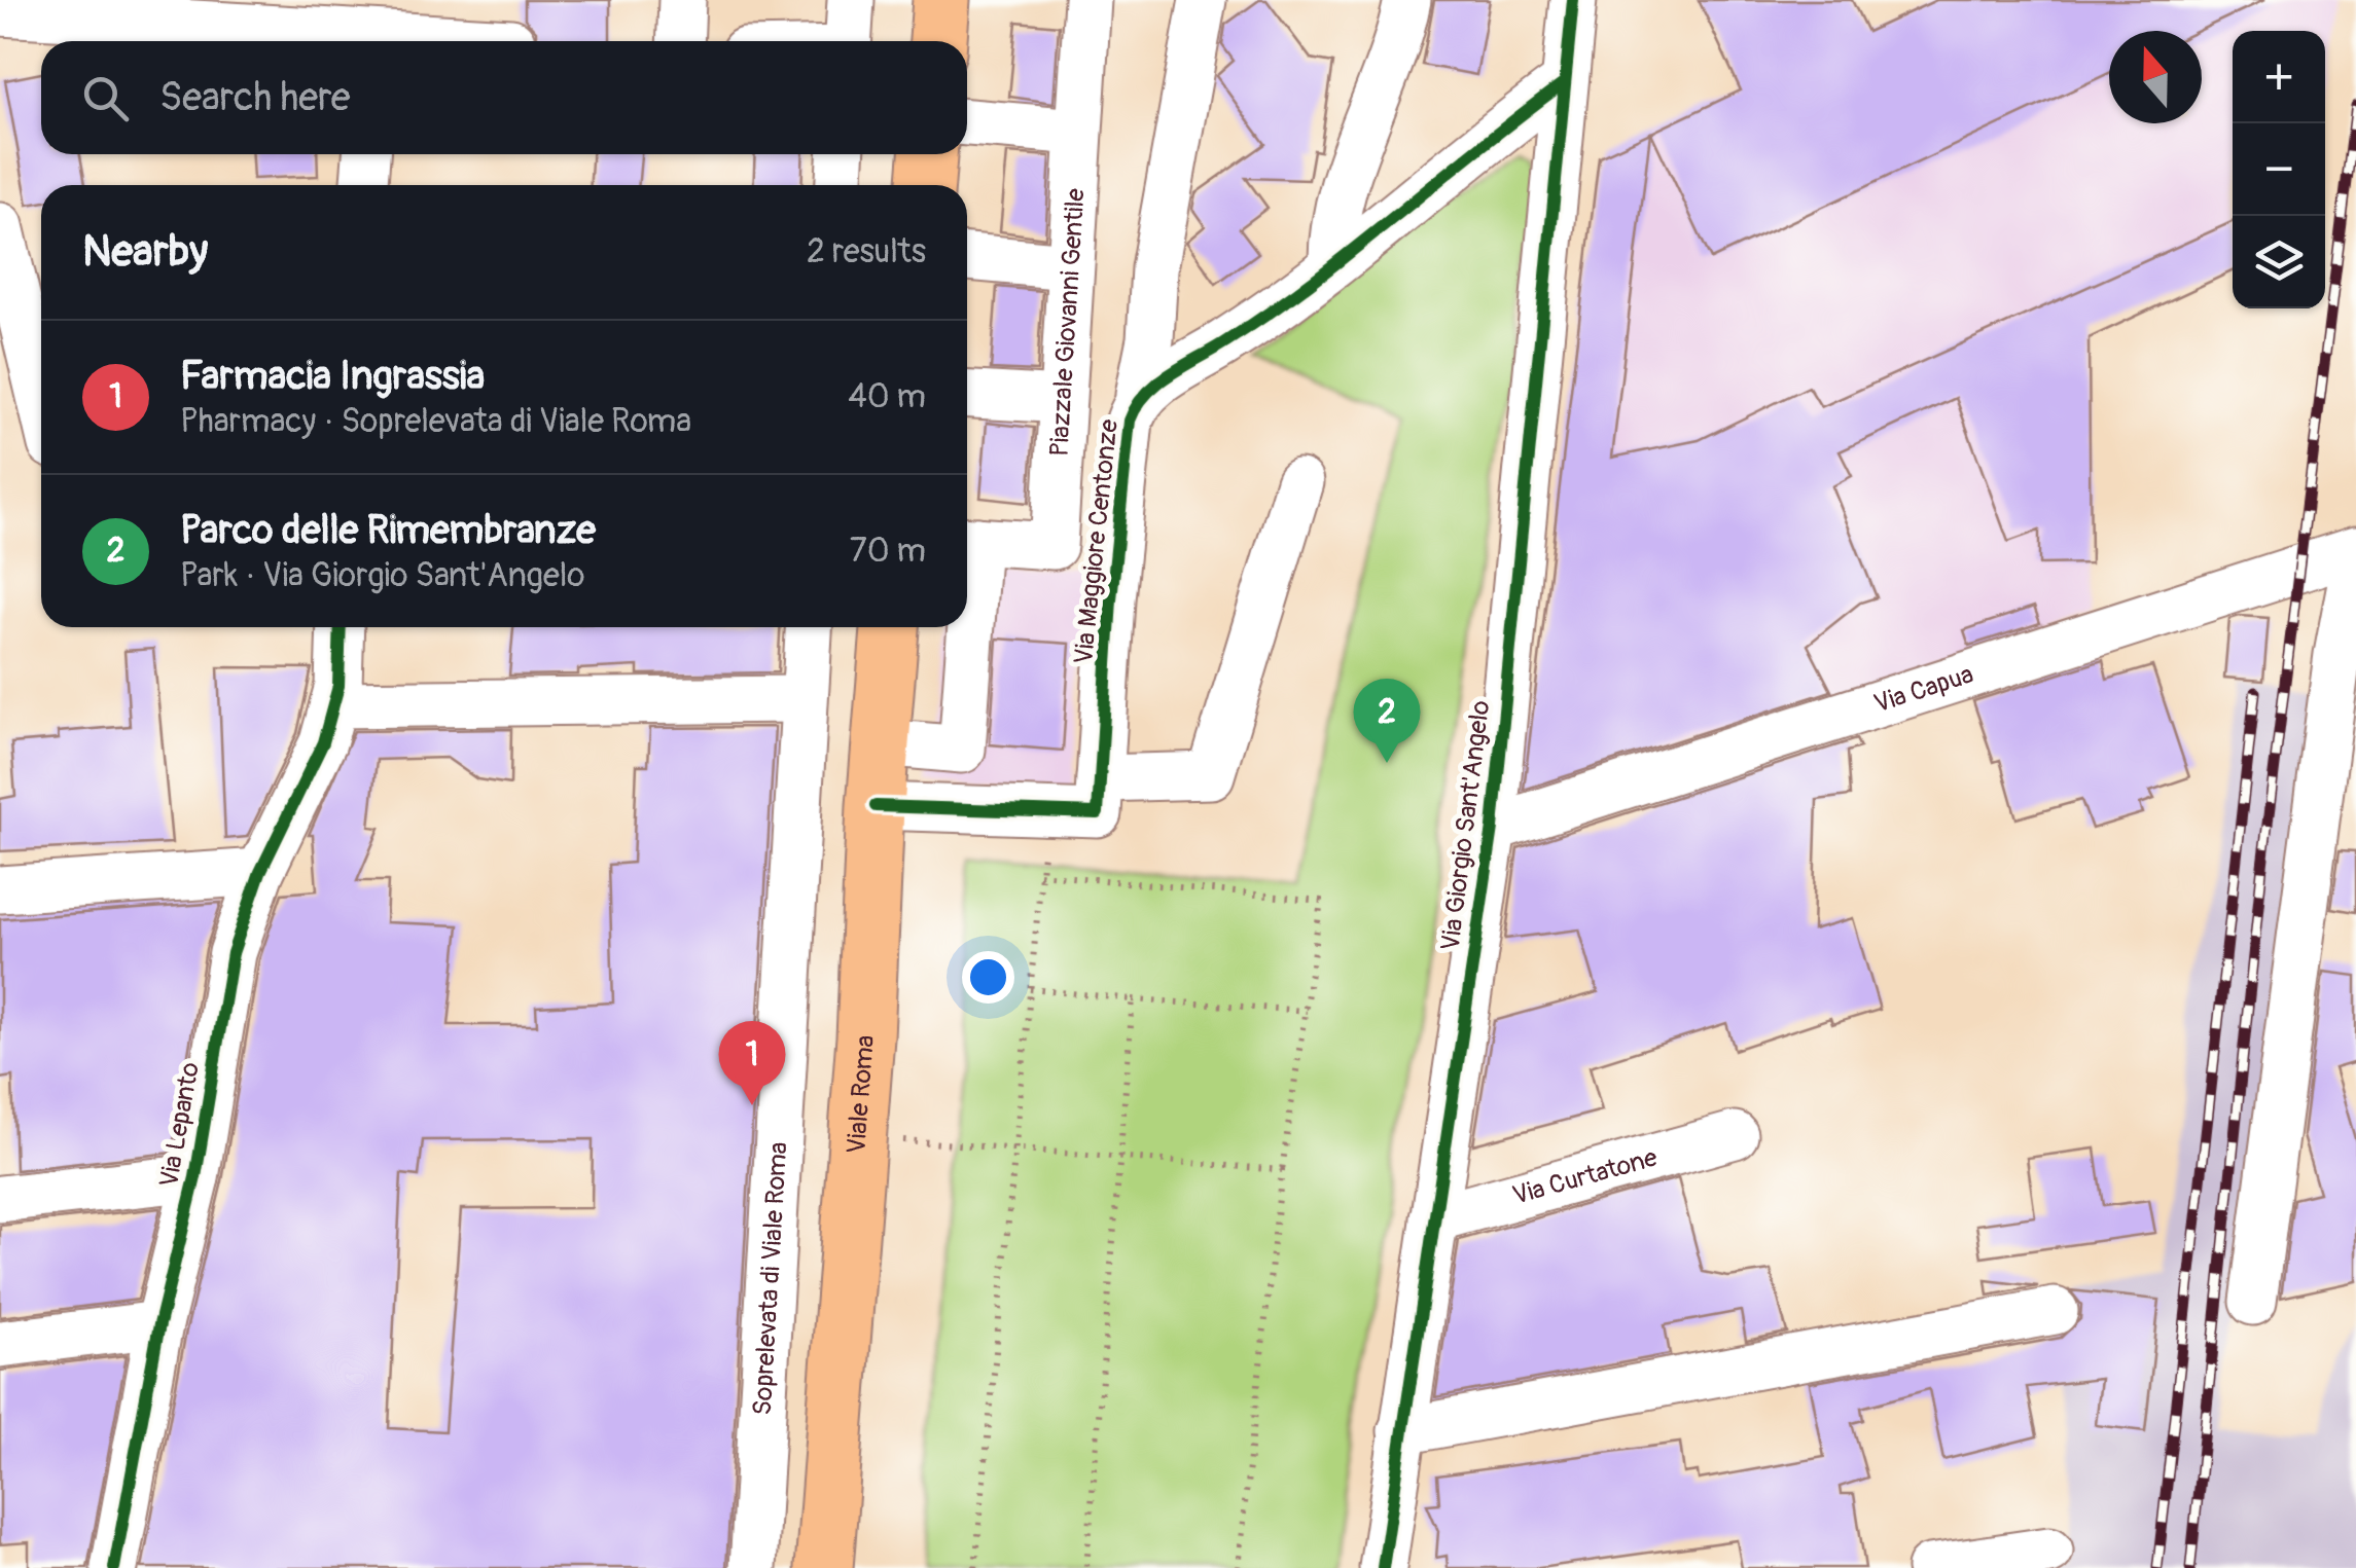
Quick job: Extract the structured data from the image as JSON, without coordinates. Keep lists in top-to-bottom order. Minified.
{"streets":{"main road":["Viale Roma"],"street":["Piazzale Giovanni Gentile","Via Maggiore Centonze","Via Capua","Via Giorgio Sant'Angelo","Via Lepanto","Via Curtatone","Soprelevata di Viale Roma"]},"crossings":[["Via Maggiore Centonze","Via Giorgio Sant'Angelo"],["Via Maggiore Centonze","Viale Roma"],["Via Capua","Via Giorgio Sant'Angelo"],["Via Giorgio Sant'Angelo","Via Curtatone"]],"north":"top","page":{"map_buttons":["+","−"],"search":"Search here","heading":["Nearby","2 results"],"list":[{"mark":"1","name":"Farmacia Ingrassia","note":"Pharmacy · Soprelevata di Viale Roma","value":"40 m"},{"mark":"2","name":"Parco delle Rimembranze","note":"Park · Via Giorgio Sant'Angelo","value":"70 m"}],"pins":["2","1"]}}
